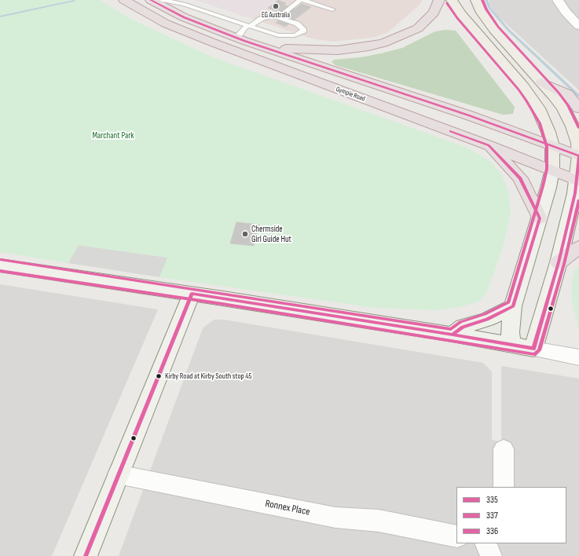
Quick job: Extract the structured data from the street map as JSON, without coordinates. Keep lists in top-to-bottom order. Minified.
{"streets":{"highway":["Gympie Road"],"street":["Ronnex Place"]},"parks":["Marchant Park"],"places":["EG Australia","Chermside Girl Guide Hut","Kirby Road at Kirby South stop 45"],"lines":["transit line 335","transit line 337","transit line 336"],"legend":["335","337","336"]}
